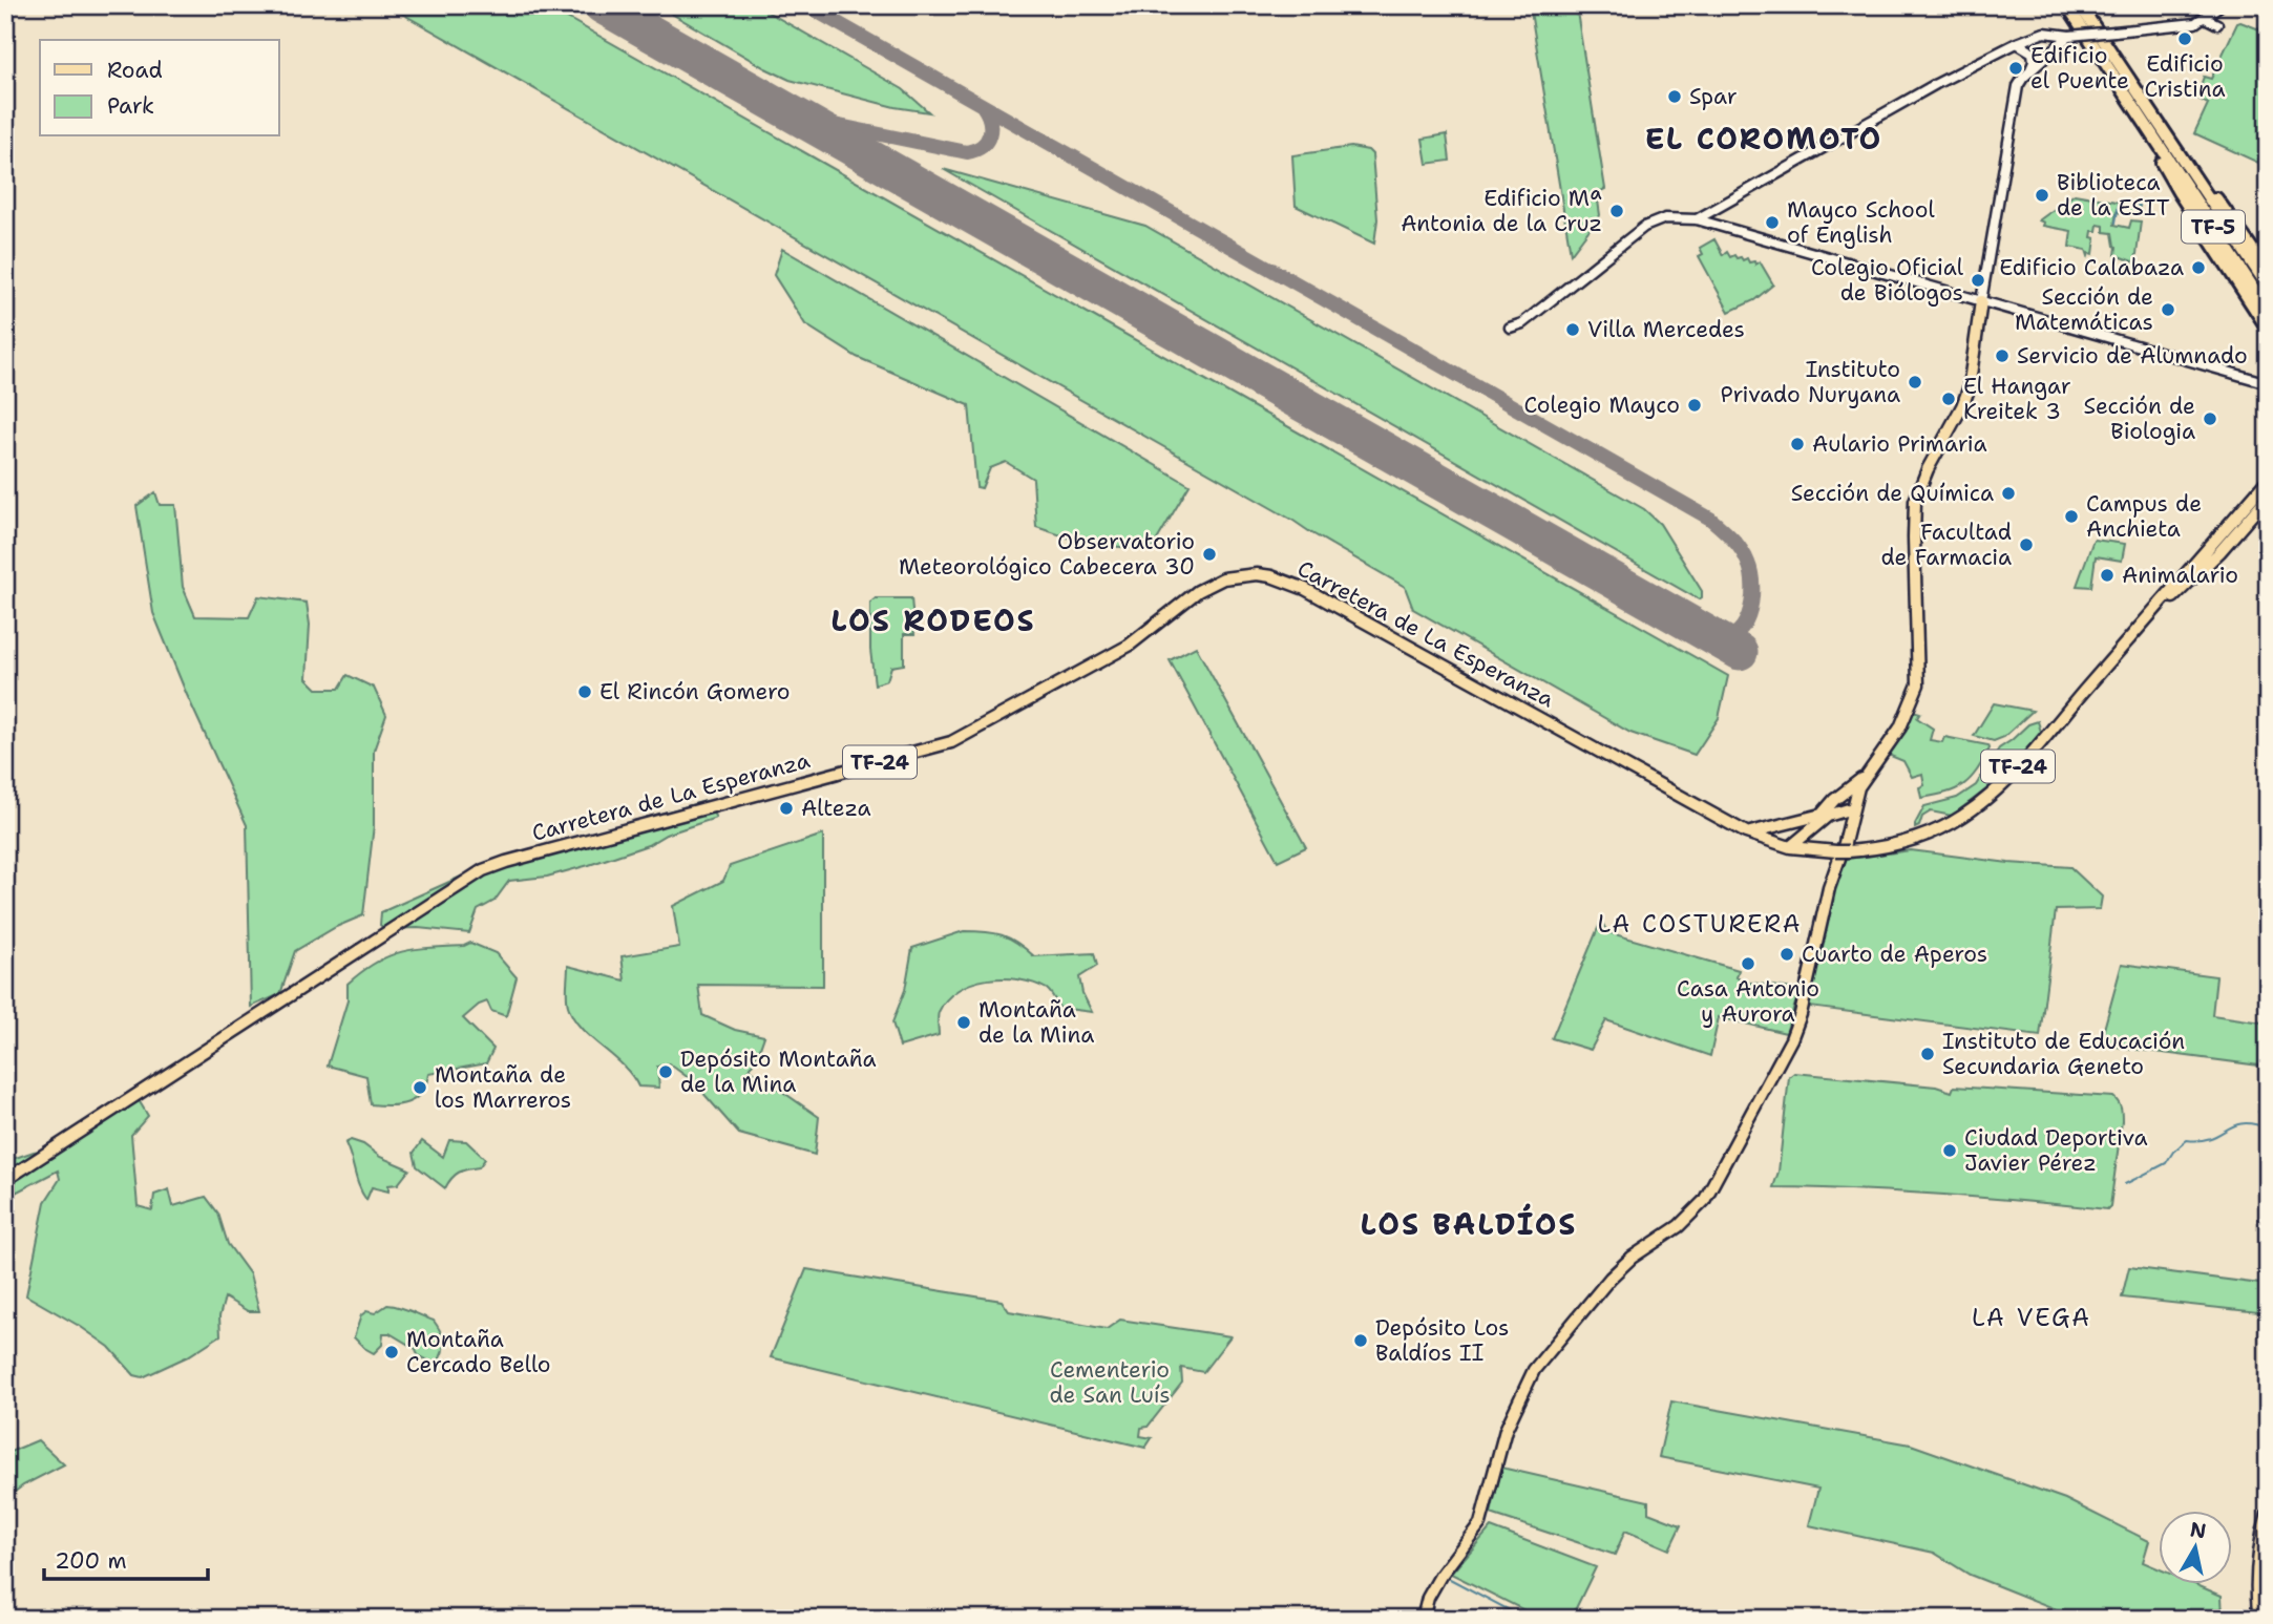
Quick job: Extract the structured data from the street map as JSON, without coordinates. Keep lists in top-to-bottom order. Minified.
{"streets":{"highway":["TF-5"],"main road":["Carretera de La Esperanza","TF-24"]},"districts":["EL COROMOTO","LOS RODEOS","LA COSTURERA","LOS BALDÍOS","LA VEGA"],"parks":["Cementerio de San Luís"],"places":["Edificio Cristina","Edificio el Puente","Spar","Biblioteca de la ESIT","Edificio Mª Antonia de la Cruz","Mayco School of English","Edificio Calabaza","Colegio Oficial de Biólogos","Sección de Matemáticas","Villa Mercedes","Servicio de Alumnado","Instituto Privado Nuryana","El Hangar Kreitek 3","Colegio Mayco","Sección de Biologia","Aulario Primaria","Sección de Química","Campus de Anchieta","Facultad de Farmacia","Observatorio Meteorológico Cabecera 30","Animalario","El Rincón Gomero","Alteza","Cuarto de Aperos","Casa Antonio y Aurora","Montaña de la Mina","Instituto de Educación Secundaria Geneto","Depósito Montaña de la Mina","Montaña de los Marreros","Ciudad Deportiva Javier Pérez","Depósito Los Baldíos II","Montaña Cercado Bello"],"legend":["Road","Park"],"scale_bar":"200 m","north":"top"}
